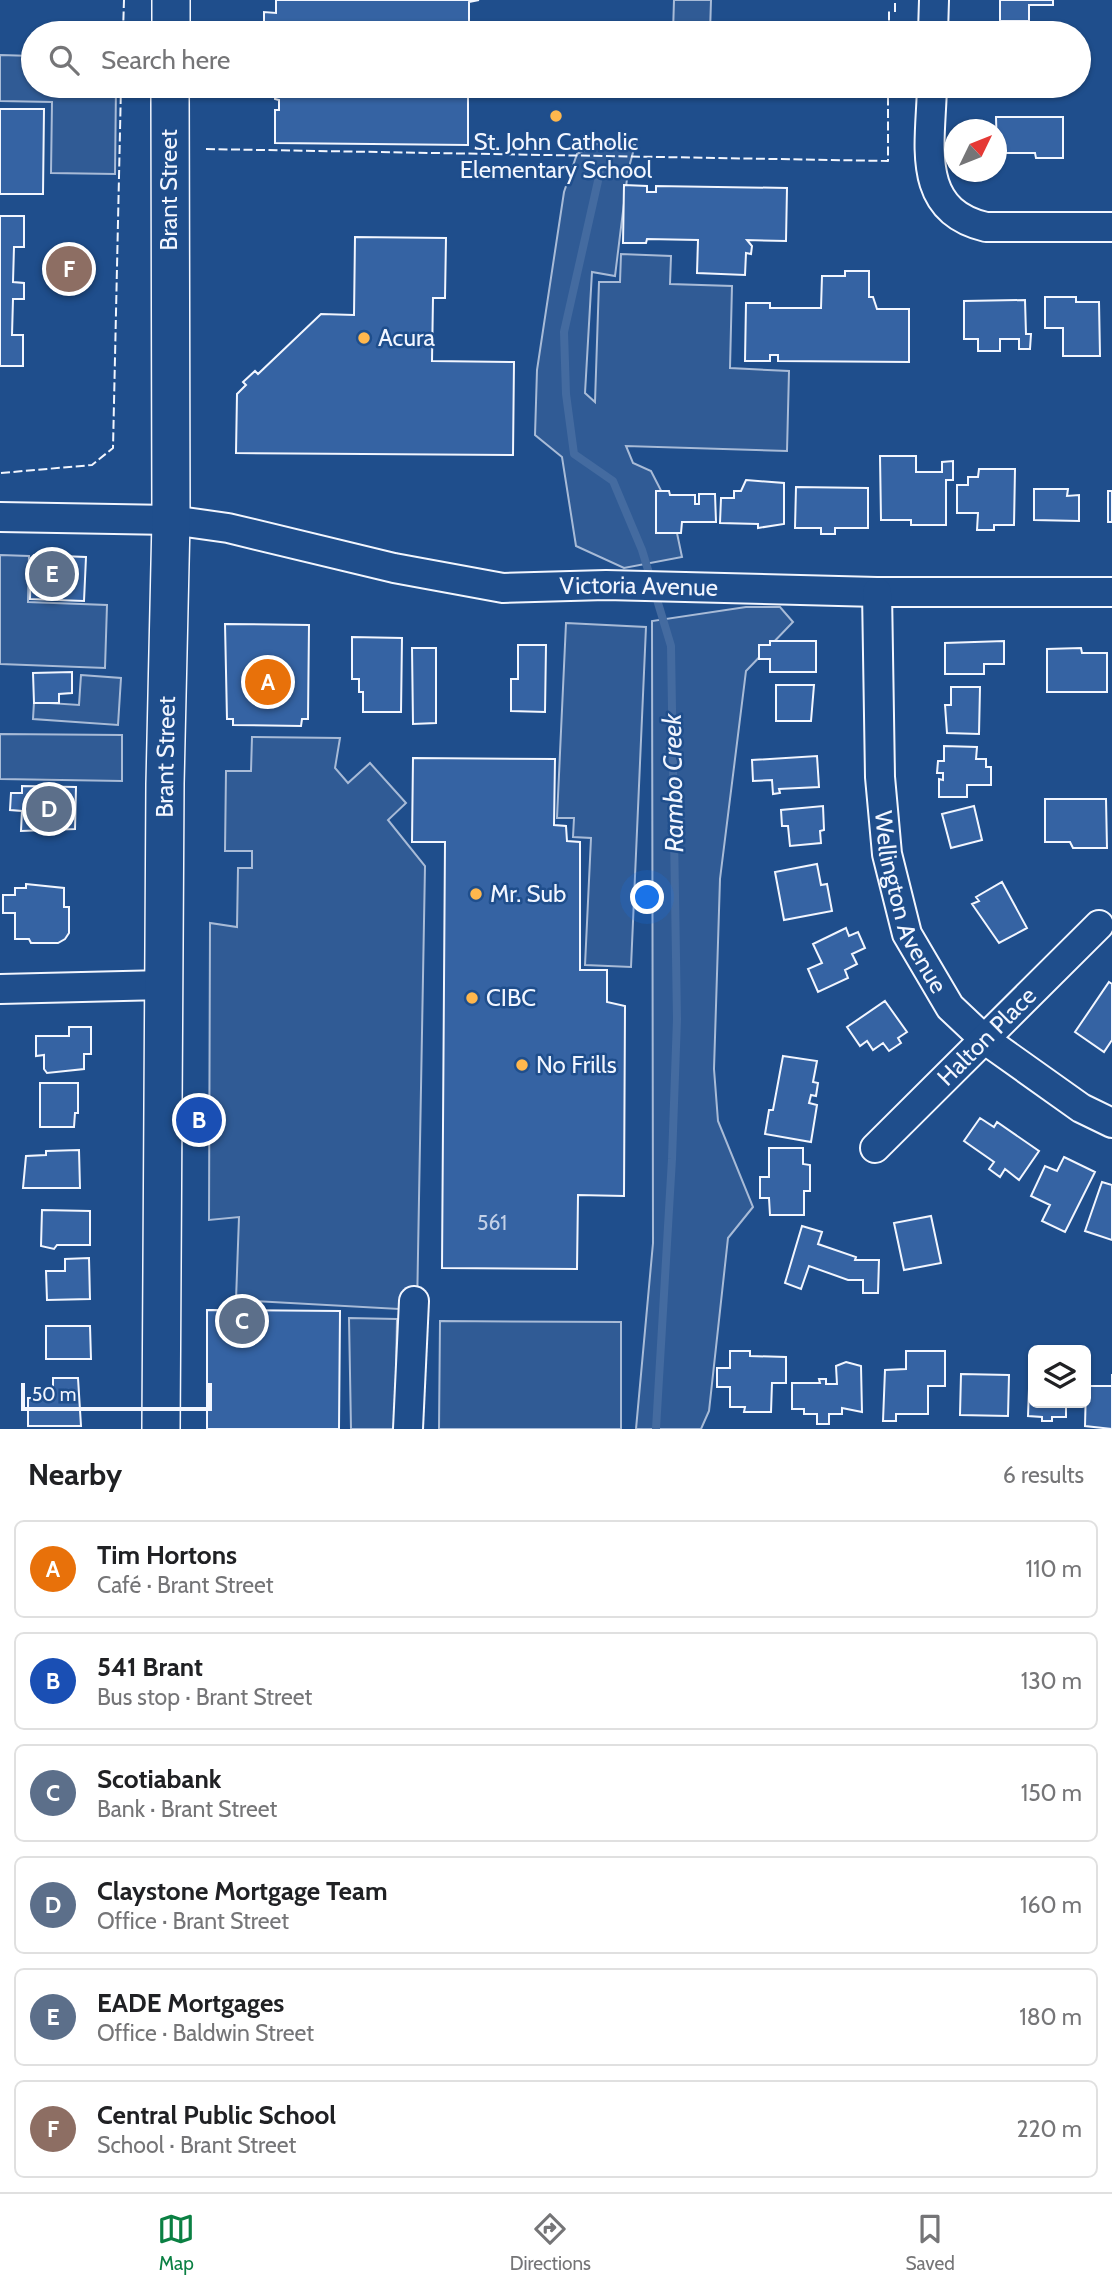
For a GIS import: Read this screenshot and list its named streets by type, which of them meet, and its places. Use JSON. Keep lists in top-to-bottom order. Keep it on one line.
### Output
{"streets":{"main road":["Brant Street"],"street":["Victoria Avenue","Wellington Avenue","Halton Place"]},"crossings":[["Brant Street","Victoria Avenue"],["Victoria Avenue","Wellington Avenue"],["Wellington Avenue","Halton Place"]],"water":["Rambo Creek"],"places":["St. John Catholic Elementary School","Acura","Mr. Sub","CIBC","No Frills"],"house_numbers":["561"],"scale_bar":"50 m","north":"top right","page":{"search":"Search here","pins":["F","E","A","D","B","C"],"scale":"50 m","heading":["Nearby","6 results"],"list":[{"mark":"A","name":"Tim Hortons","note":"Café · Brant Street","value":"110 m"},{"mark":"B","name":"541 Brant","note":"Bus stop · Brant Street","value":"130 m"},{"mark":"C","name":"Scotiabank","note":"Bank · Brant Street","value":"150 m"},{"mark":"D","name":"Claystone Mortgage Team","note":"Office · Brant Street","value":"160 m"},{"mark":"E","name":"EADE Mortgages","note":"Office · Baldwin Street","value":"180 m"},{"mark":"F","name":"Central Public School","note":"School · Brant Street","value":"220 m"}],"nav":["Map","Directions","Saved"]}}
